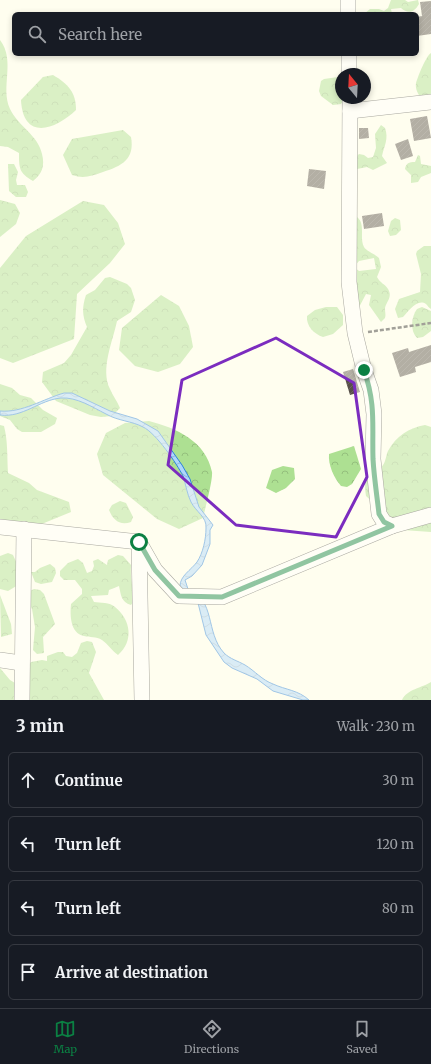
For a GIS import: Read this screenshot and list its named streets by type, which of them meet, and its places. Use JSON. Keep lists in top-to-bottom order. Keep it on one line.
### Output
{"north":"top","page":{"search":"Search here","heading":["3 min","Walk · 230 m"],"list":[["Continue","30 m"],["Turn left","120 m"],["Turn left","80 m"],"Arrive at destination"],"nav":["Map","Directions","Saved"]}}
